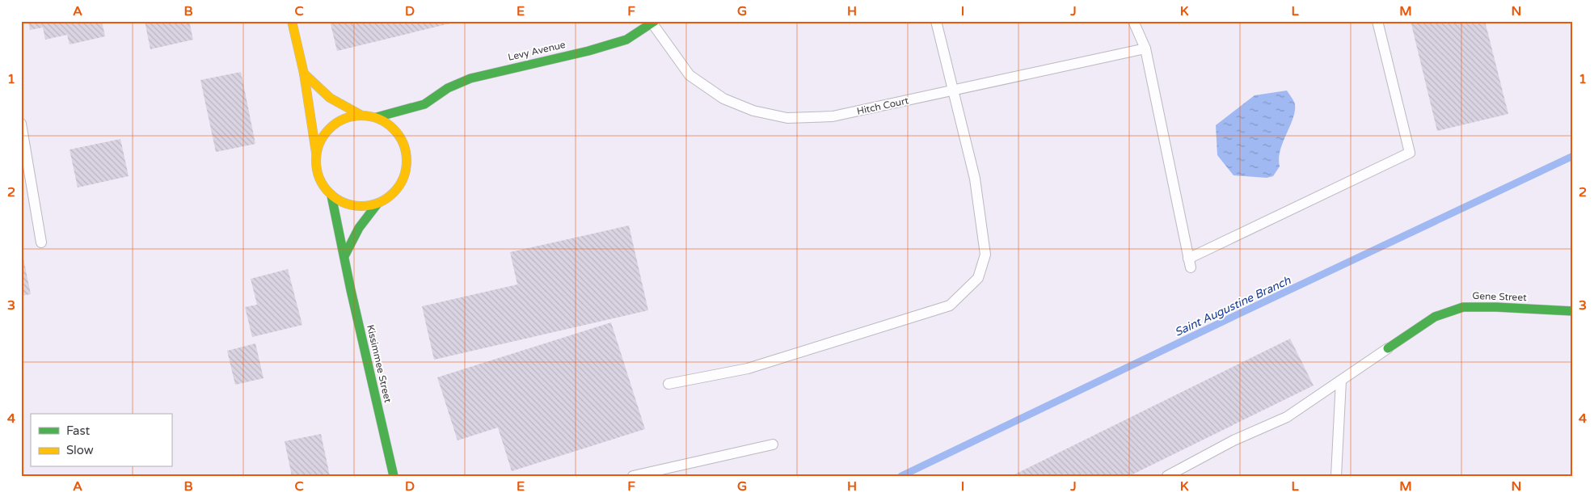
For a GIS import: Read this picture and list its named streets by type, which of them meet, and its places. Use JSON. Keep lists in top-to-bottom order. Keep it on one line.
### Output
{"streets":{"street":["Levy Avenue","Gene Street","Kissimmee Street"],"lane":["Hitch Court"]},"crossings":[["Levy Avenue","Hitch Court"],["Levy Avenue","Kissimmee Street"]],"water":["Saint Augustine Branch"],"legend":["Fast","Slow"],"grid":{"columns":["A","B","C","D","E","F","G","H","I","J","K","L","M","N"],"rows":["1","2","3","4"]}}
